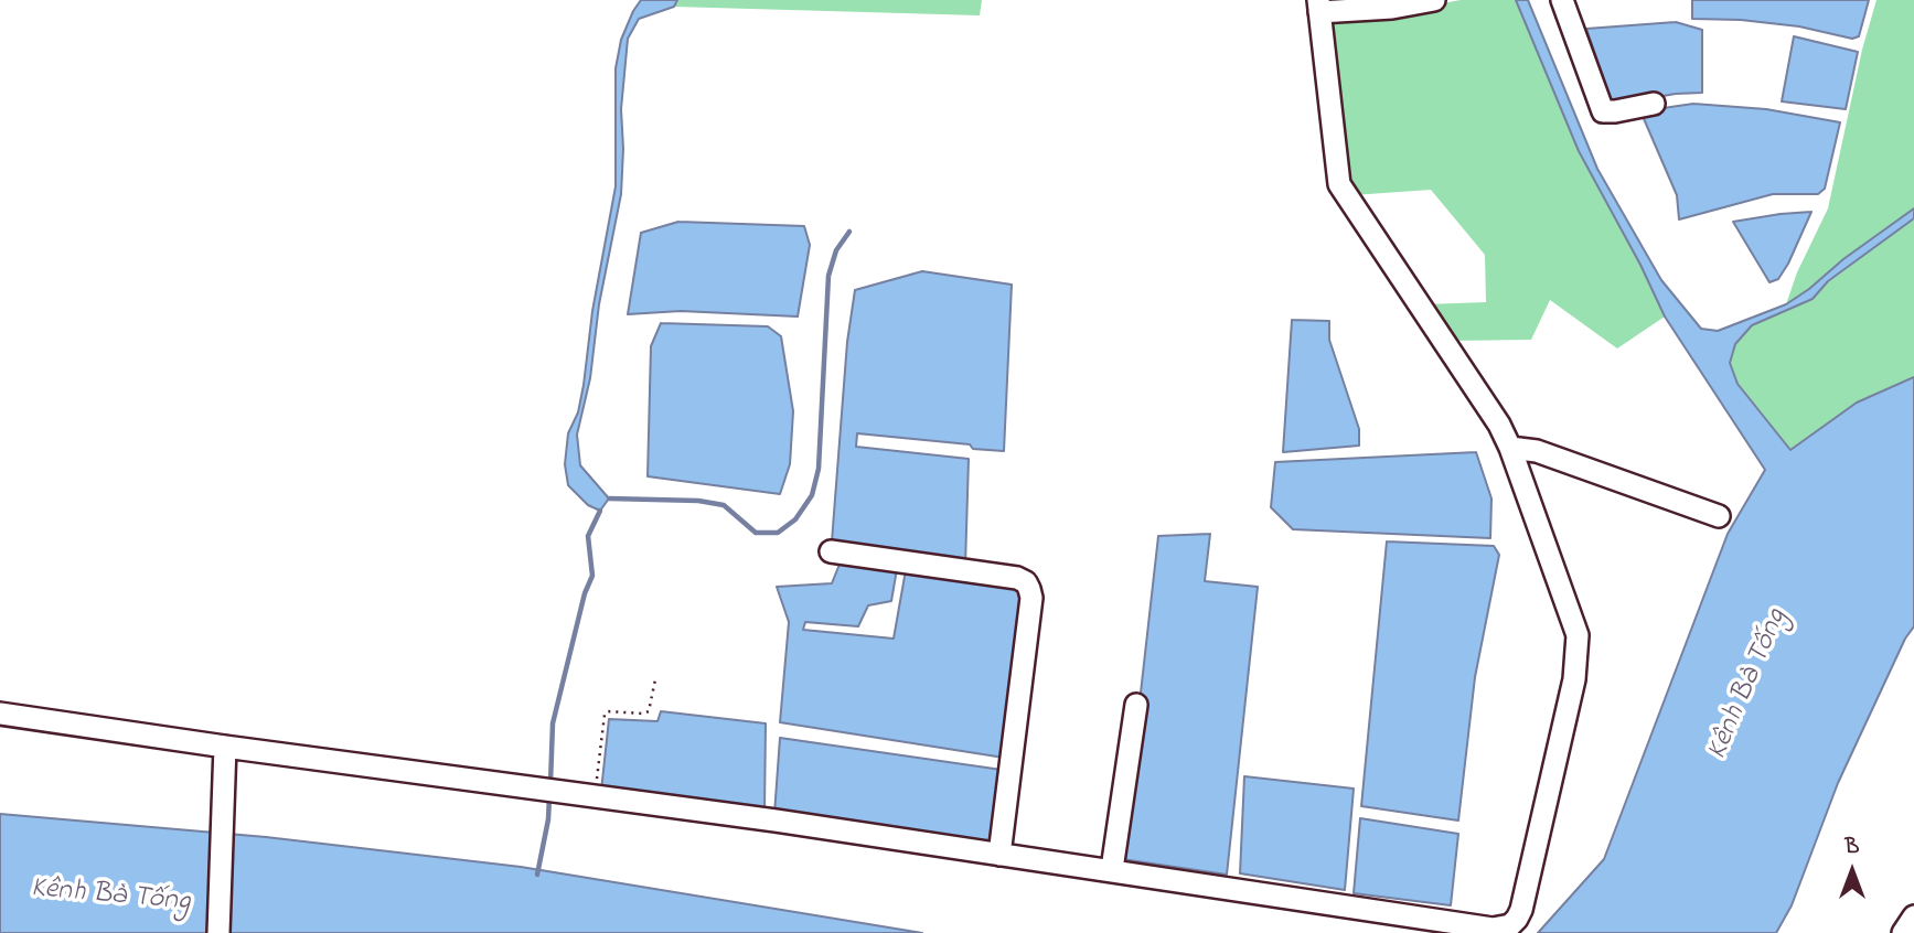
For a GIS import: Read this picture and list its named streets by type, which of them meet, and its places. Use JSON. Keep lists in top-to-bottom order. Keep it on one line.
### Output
{"water":["Kênh Bà Tống"],"north":"top"}
